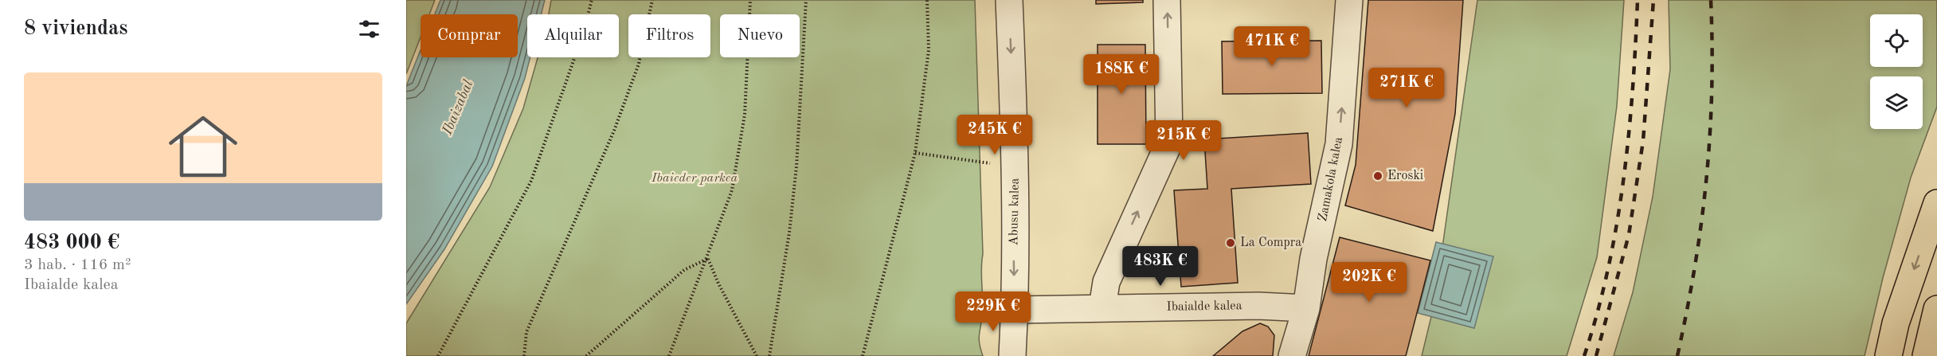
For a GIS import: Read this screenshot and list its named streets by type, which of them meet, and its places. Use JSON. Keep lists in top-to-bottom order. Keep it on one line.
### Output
{"streets":{"street":["Zamakola kalea","Abusu kalea","Ibaialde kalea"]},"crossings":[["Zamakola kalea","Ibaialde kalea"],["Abusu kalea","Ibaialde kalea"]],"water":["Ibaizabal"],"parks":["Ibaieder parkea"],"places":["Eroski","La Compra"],"page":{"heading":"8 viviendas","chip":["Comprar","Alquilar","Filtros","Nuevo"],"price":["471K €","188K €","271K €","245K €","215K €","483K €","202K €","229K €"],"list":[{"name":"483 000 €","note":"3 hab. · 116 m² · Ibaialde kalea"}]}}
